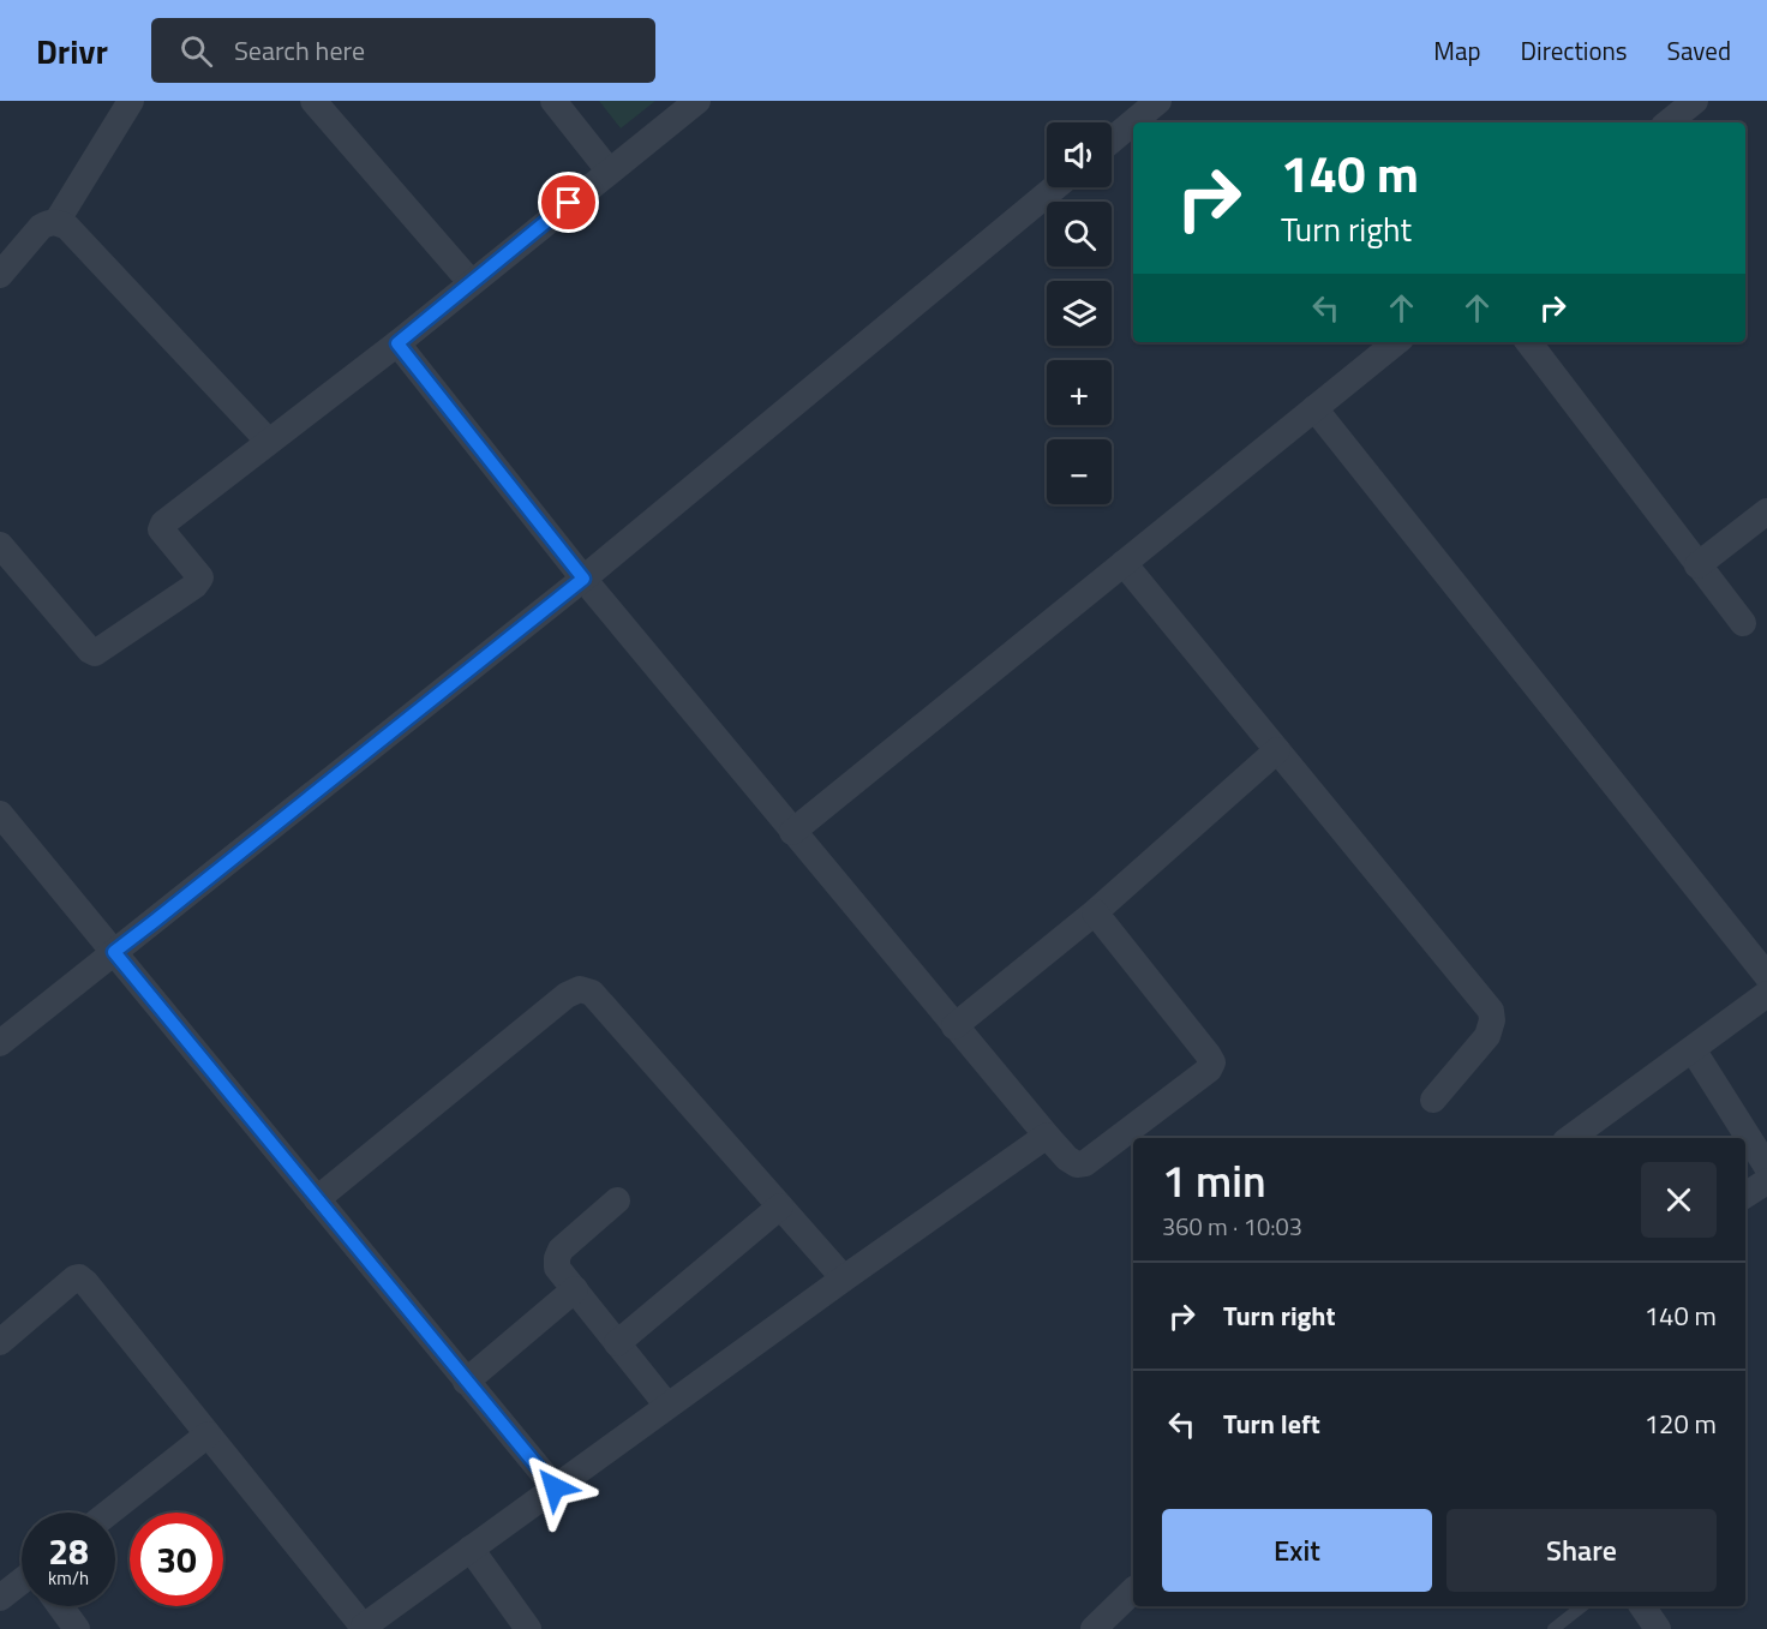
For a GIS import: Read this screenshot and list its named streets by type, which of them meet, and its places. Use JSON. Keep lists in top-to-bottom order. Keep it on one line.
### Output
{"page":{"header":"Drivr","search":"Search here","nav":["Map","Directions","Saved"],"map_buttons":["+","−"],"turn":["140 m","Turn right"],"heading":["1 min","360 m · 10:03"],"list":[{"name":"Turn right","value":"140 m"},{"name":"Turn left","value":"120 m"}],"buttons":["Exit","Share"],"speed":"28 km/h","limit":"30"}}
